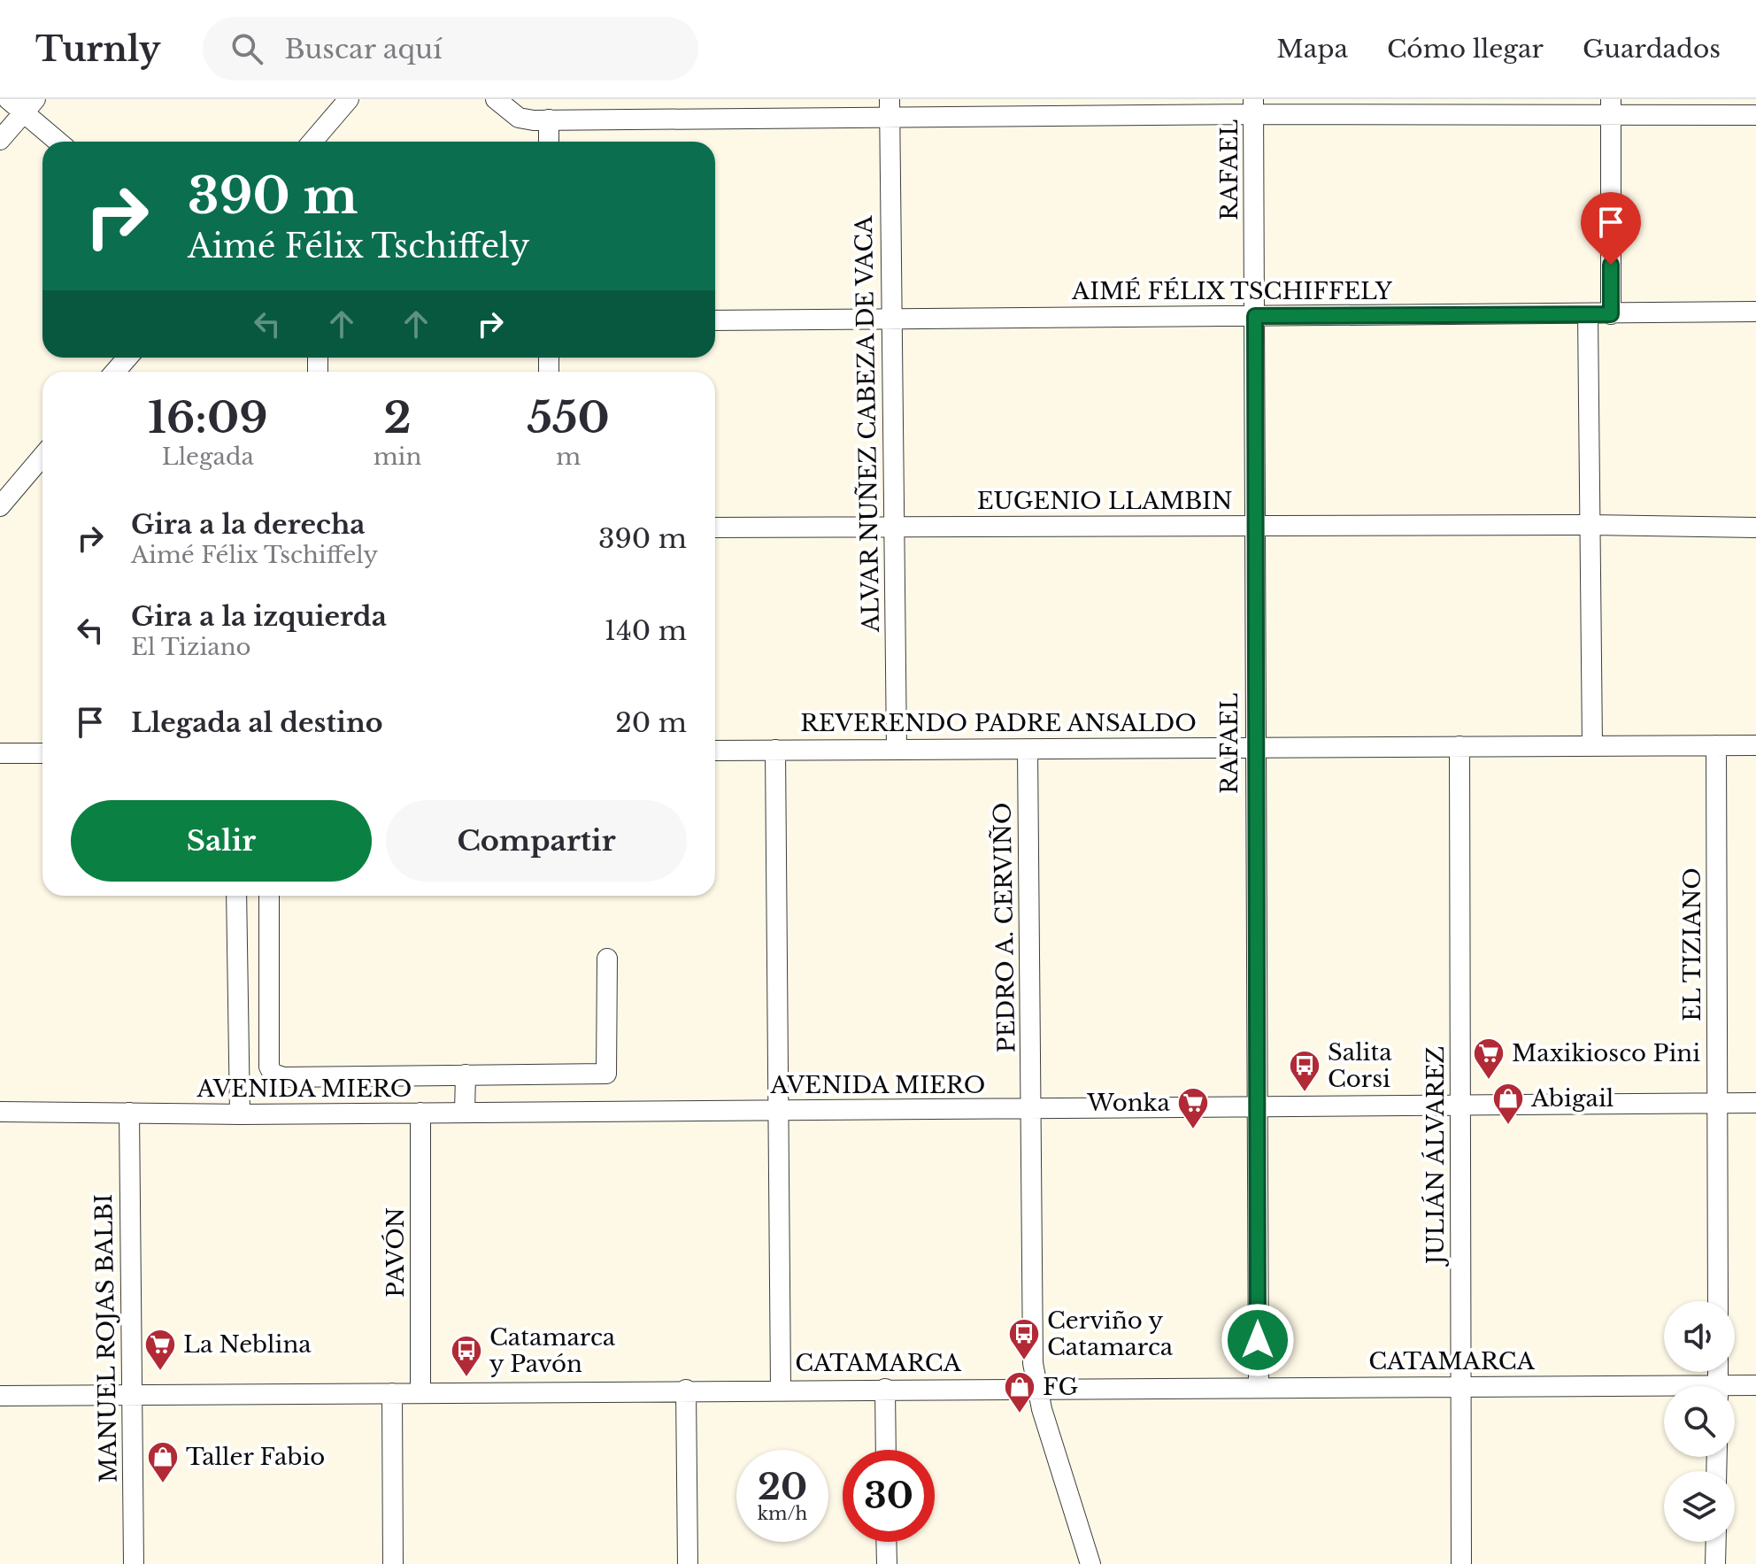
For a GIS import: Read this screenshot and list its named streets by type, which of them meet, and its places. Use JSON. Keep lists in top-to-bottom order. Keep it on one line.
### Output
{"streets":{"street":["RAFAEL","AIMÉ FÉLIX TSCHIFFELY","ALVAR NUÑEZ CABEZA DE VACA","EUGENIO LLAMBIN","REVERENDO PADRE ANSALDO","PEDRO A. CERVIÑO","EL TIZIANO","AVENIDA MIERO","JULIÁN ÁLVAREZ","PAVÓN","MANUEL ROJAS BALBI","CATAMARCA"]},"crossings":[["RAFAEL","AIMÉ FÉLIX TSCHIFFELY"],["RAFAEL","EUGENIO LLAMBIN"],["RAFAEL","REVERENDO PADRE ANSALDO"],["RAFAEL","AVENIDA MIERO"],["RAFAEL","CATAMARCA"],["AIMÉ FÉLIX TSCHIFFELY","ALVAR NUÑEZ CABEZA DE VACA"],["ALVAR NUÑEZ CABEZA DE VACA","EUGENIO LLAMBIN"],["ALVAR NUÑEZ CABEZA DE VACA","REVERENDO PADRE ANSALDO"],["REVERENDO PADRE ANSALDO","PEDRO A. CERVIÑO"],["REVERENDO PADRE ANSALDO","EL TIZIANO"],["REVERENDO PADRE ANSALDO","JULIÁN ÁLVAREZ"],["PEDRO A. CERVIÑO","AVENIDA MIERO"],["PEDRO A. CERVIÑO","CATAMARCA"],["EL TIZIANO","AVENIDA MIERO"],["AVENIDA MIERO","JULIÁN ÁLVAREZ"],["AVENIDA MIERO","PAVÓN"],["AVENIDA MIERO","MANUEL ROJAS BALBI"],["JULIÁN ÁLVAREZ","CATAMARCA"],["PAVÓN","CATAMARCA"],["MANUEL ROJAS BALBI","CATAMARCA"]],"places":{"supermarket":["Maxikiosco Pini","Wonka","La Neblina"],"bus stop":["Salita Corsi","Cerviño y Catamarca","Catamarca y Pavón"],"shop":["Abigail","FG","Taller Fabio"]},"page":{"header":"Turnly","search":"Buscar aquí","nav":["Mapa","Cómo llegar","Guardados"],"turn":["390 m","Aimé Félix Tschiffely"],"eta":["16:09","Llegada","2","min","550","m"],"list":[{"name":"Gira a la derecha","note":"Aimé Félix Tschiffely","value":"390 m"},{"name":"Gira a la izquierda","note":"El Tiziano","value":"140 m"},{"name":"Llegada al destino","value":"20 m"}],"buttons":["Salir","Compartir"],"speed":"20 km/h","limit":"30"}}
